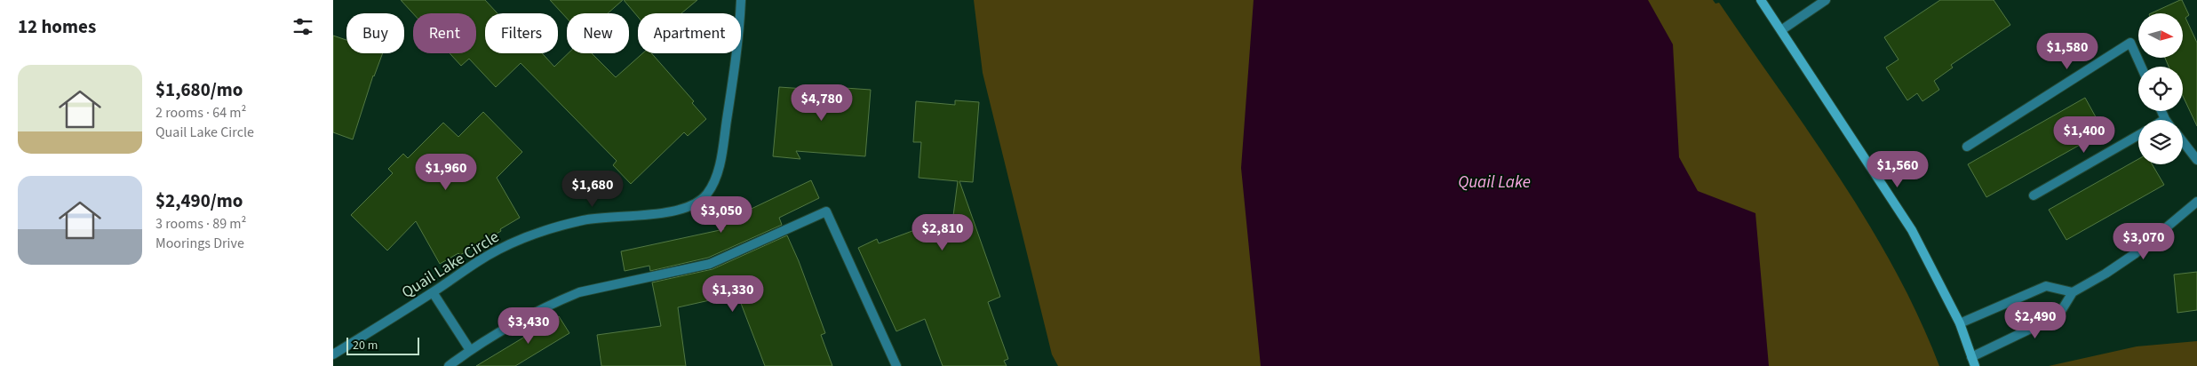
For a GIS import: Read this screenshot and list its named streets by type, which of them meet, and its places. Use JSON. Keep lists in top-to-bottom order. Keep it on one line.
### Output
{"streets":{"street":["Quail Lake Circle"]},"water":["Quail Lake"],"scale_bar":"20 m","north":"right","page":{"heading":"12 homes","chip":["Buy","Rent","Filters","New","Apartment"],"price":["$1,580","$4,780","$1,400","$1,560","$1,960","$1,680","$3,050","$2,810","$3,070","$1,330","$2,490","$3,430"],"list":[{"name":"$1,680/mo","note":"2 rooms · 64 m² · Quail Lake Circle"},{"name":"$2,490/mo","note":"3 rooms · 89 m² · Moorings Drive"}],"scale":"20 m"}}
